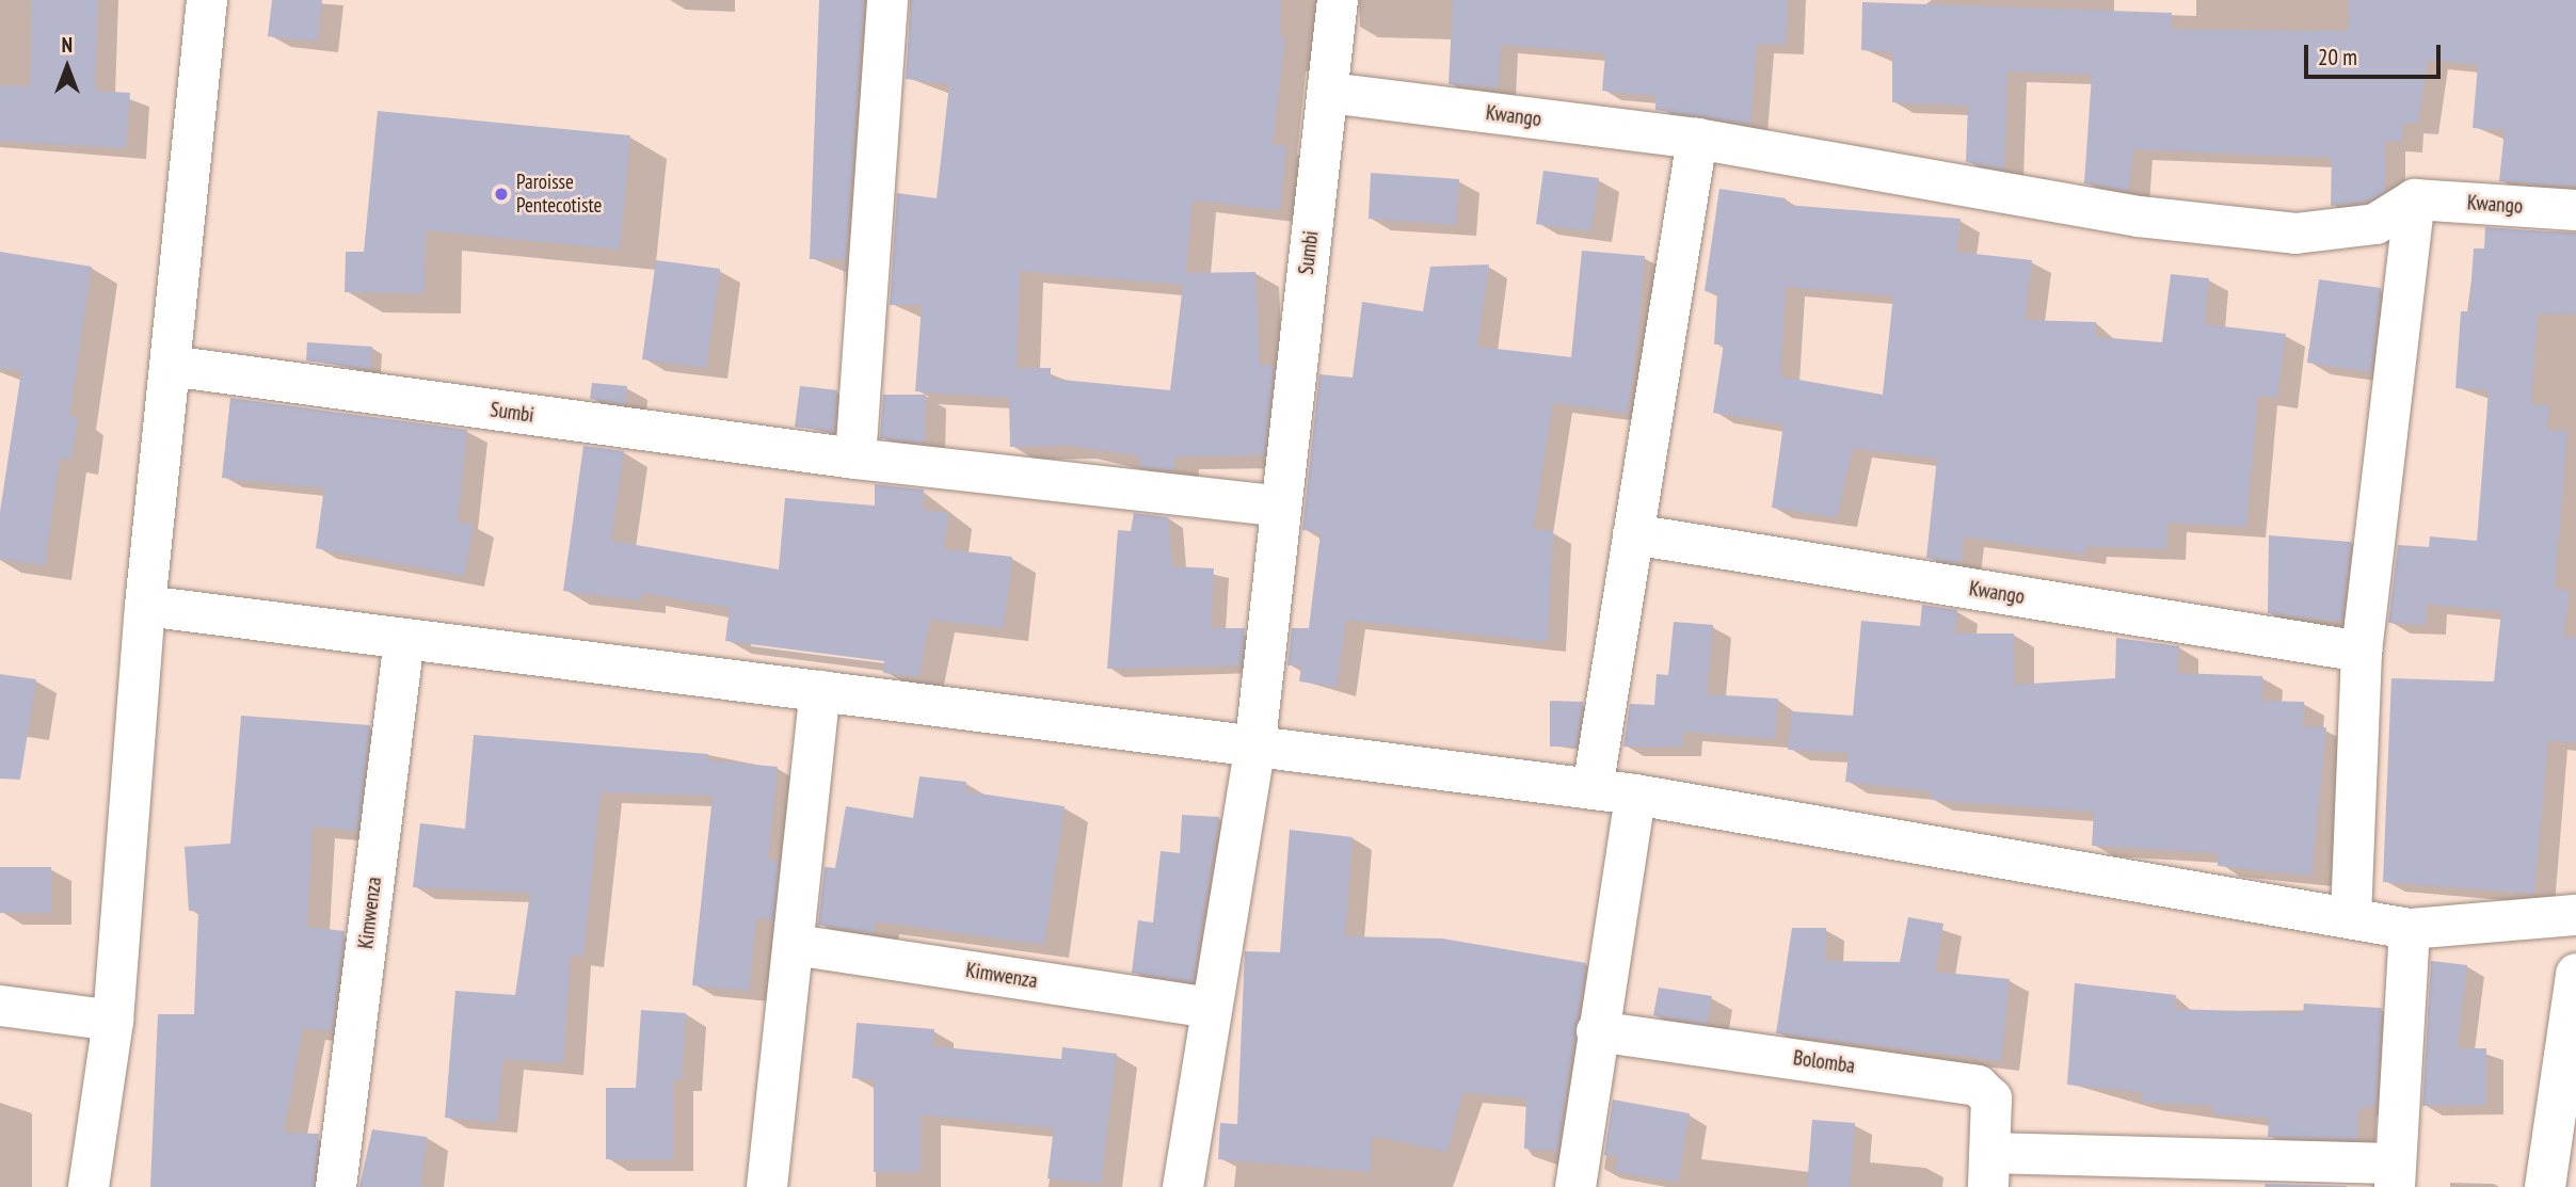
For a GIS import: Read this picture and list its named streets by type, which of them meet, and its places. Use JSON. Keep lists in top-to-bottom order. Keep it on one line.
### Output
{"streets":{"street":["Kwango","Sumbi","Kimwenza","Bolomba"]},"crossings":[["Kwango","Sumbi"]],"places":["Paroisse Pentecotiste"],"scale_bar":"20 m","north":"top"}
